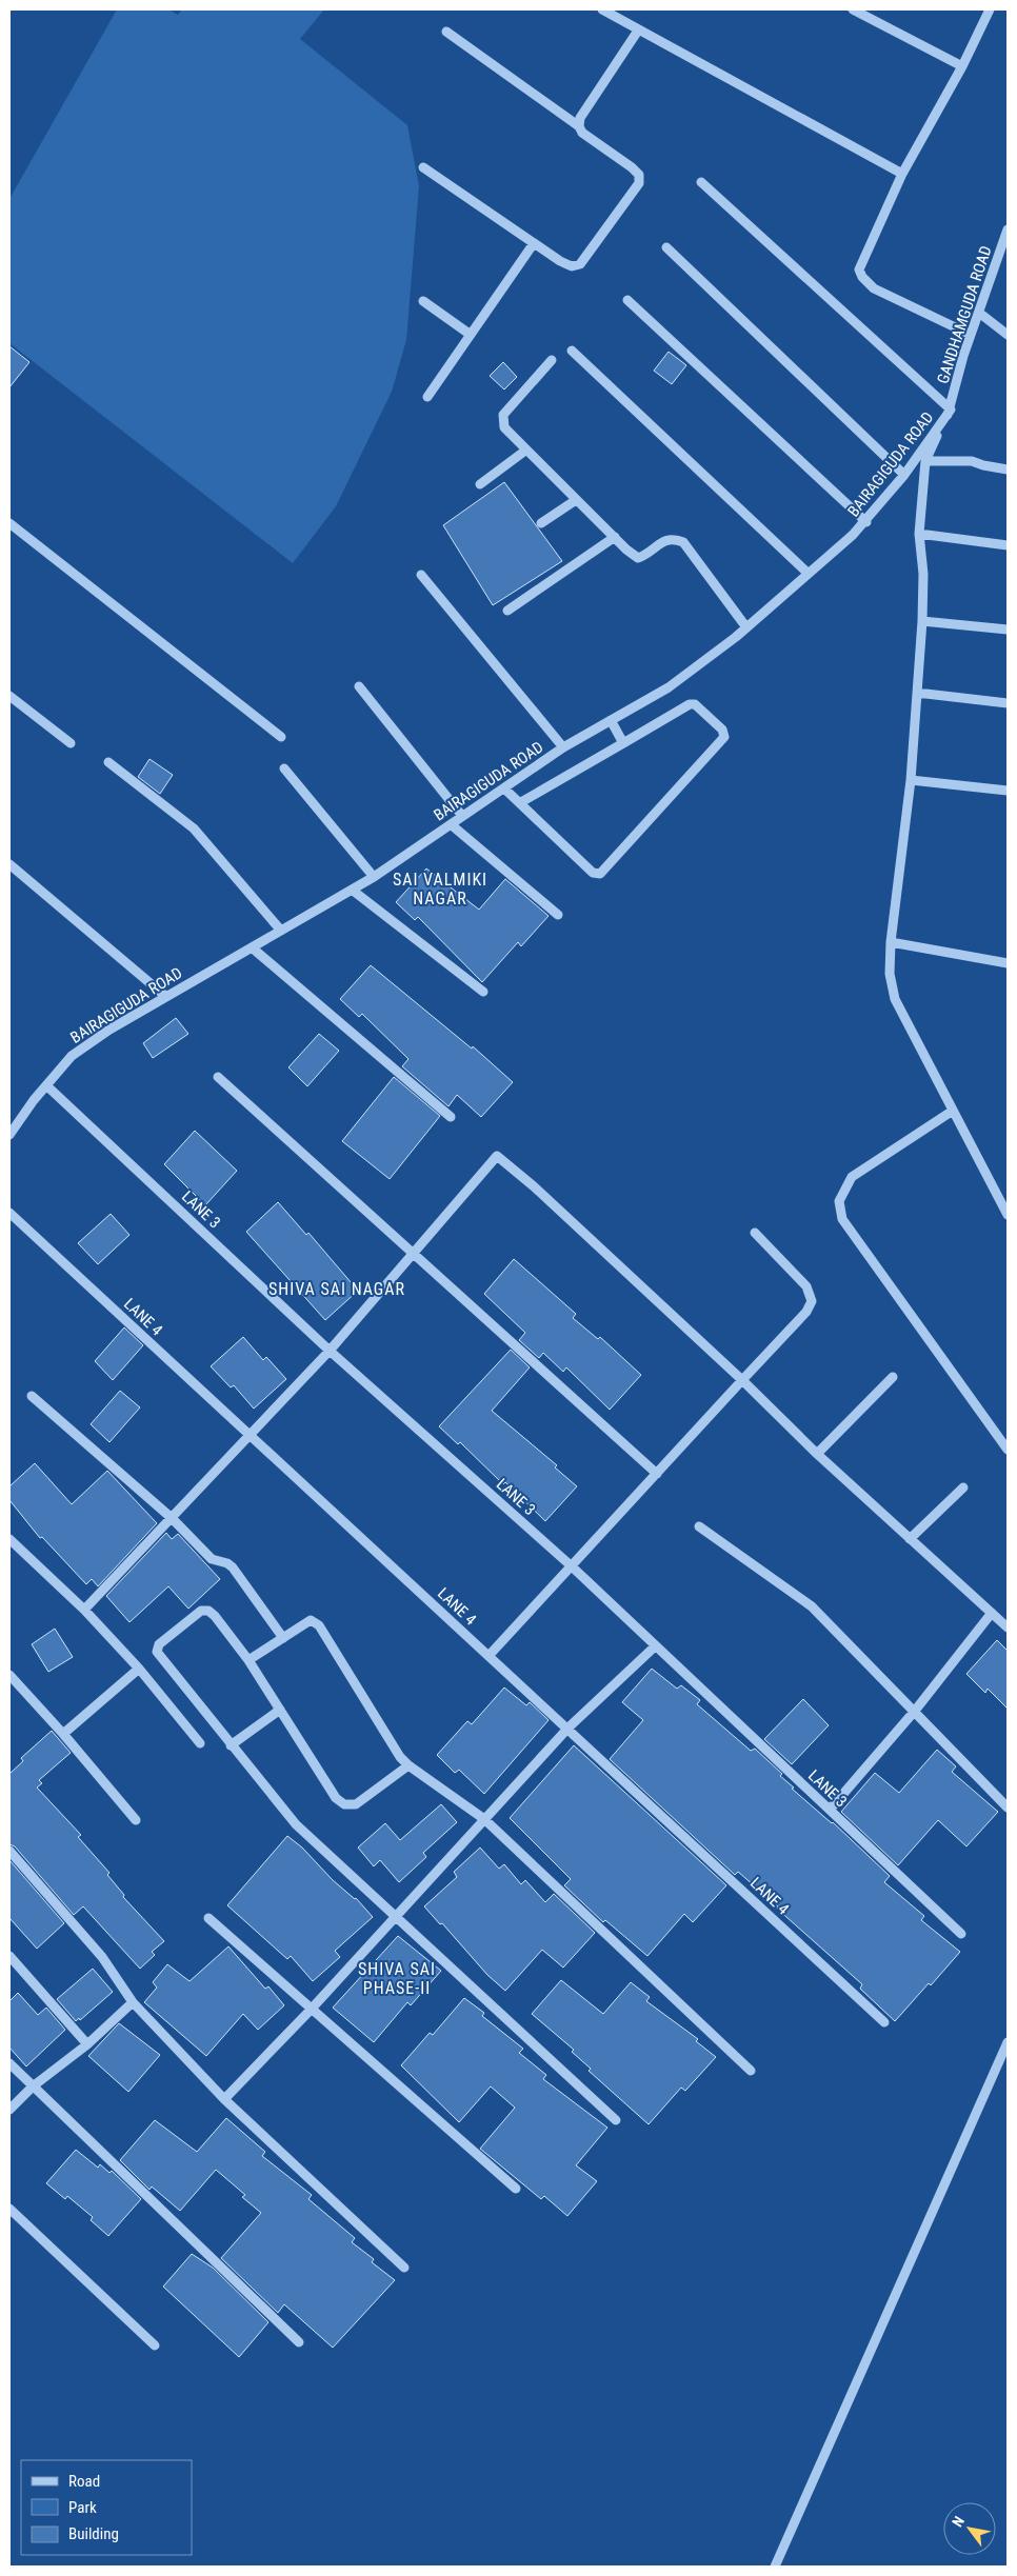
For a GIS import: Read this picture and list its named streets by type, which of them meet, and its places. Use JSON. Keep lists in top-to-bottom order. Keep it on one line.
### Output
{"streets":{"street":["GANDHAMGUDA ROAD","BAIRAGIGUDA ROAD","LANE 3","LANE 4"]},"crossings":[["GANDHAMGUDA ROAD","BAIRAGIGUDA ROAD"],["BAIRAGIGUDA ROAD","LANE 3"]],"districts":["SAI VALMIKI NAGAR","SHIVA SAI NAGAR","SHIVA SAI PHASE-II"],"legend":["Road","Park","Building"],"north":"top left"}
